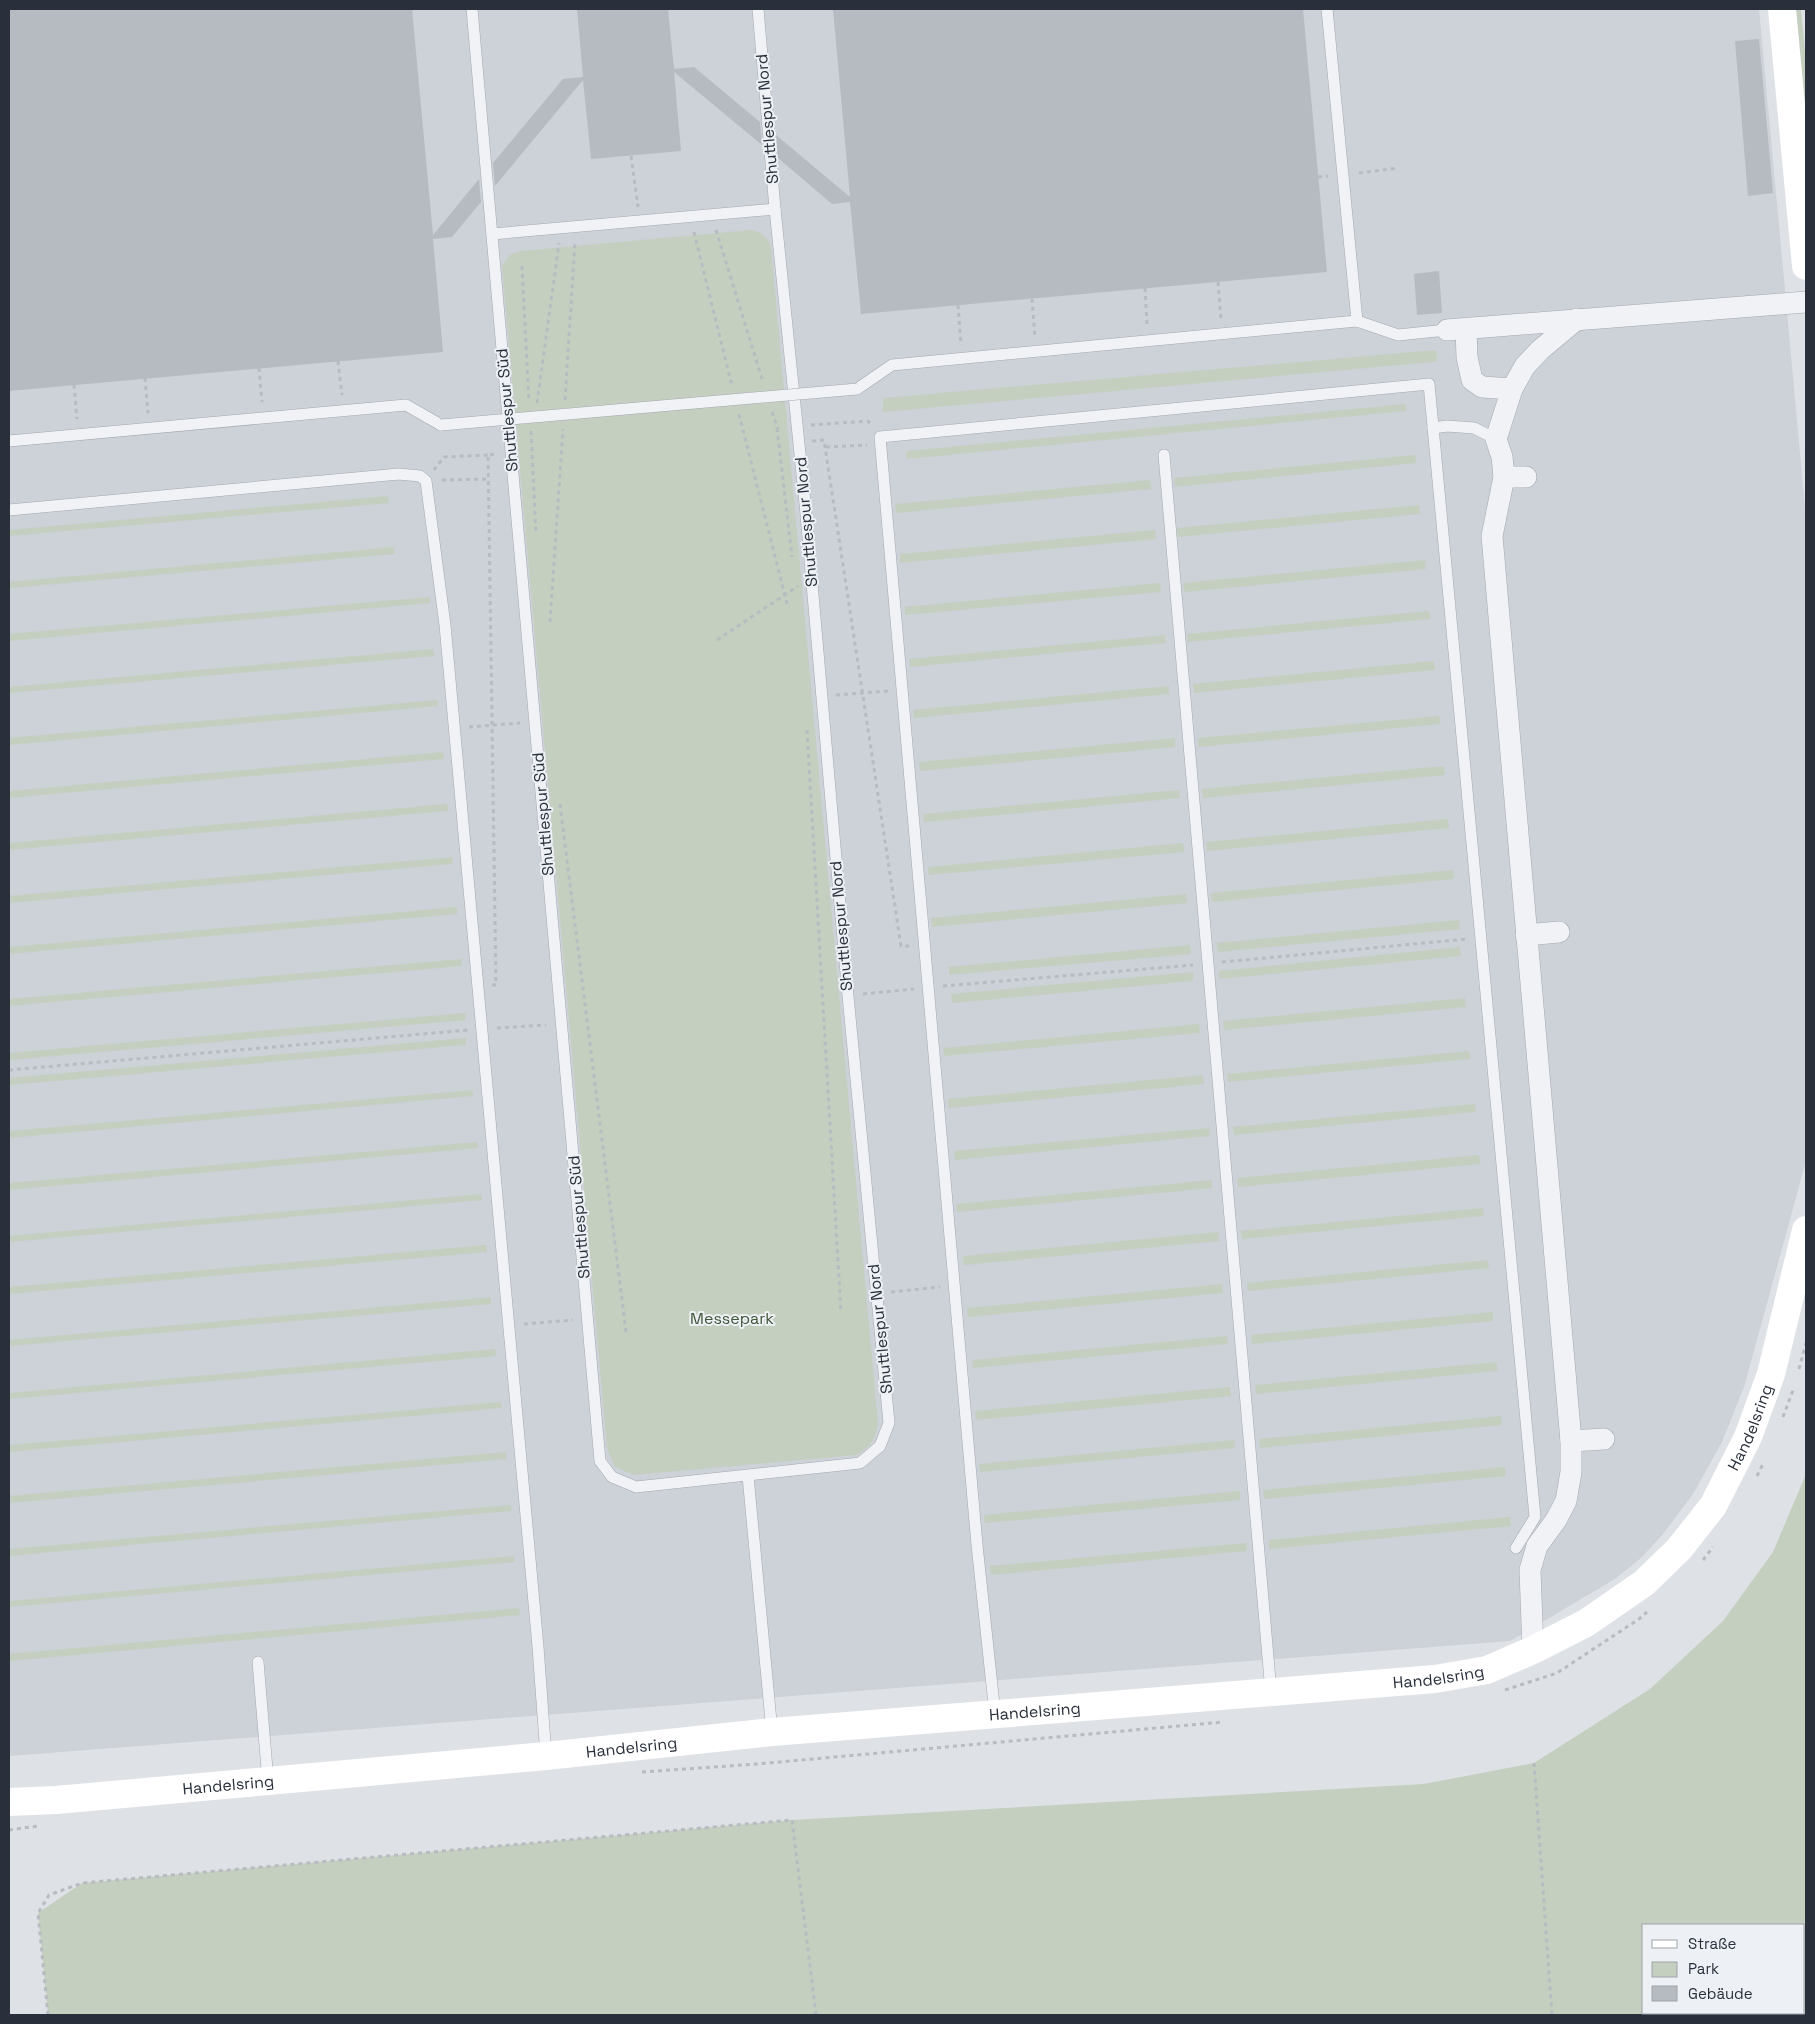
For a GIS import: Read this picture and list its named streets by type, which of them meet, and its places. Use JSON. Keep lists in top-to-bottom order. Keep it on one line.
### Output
{"streets":{"main road":["Handelsring"],"lane":["Shuttlespur Nord","Shuttlespur Süd"]},"crossings":[["Shuttlespur Nord","Shuttlespur Süd"]],"parks":["Messepark"],"legend":["Straße","Park","Gebäude"]}
